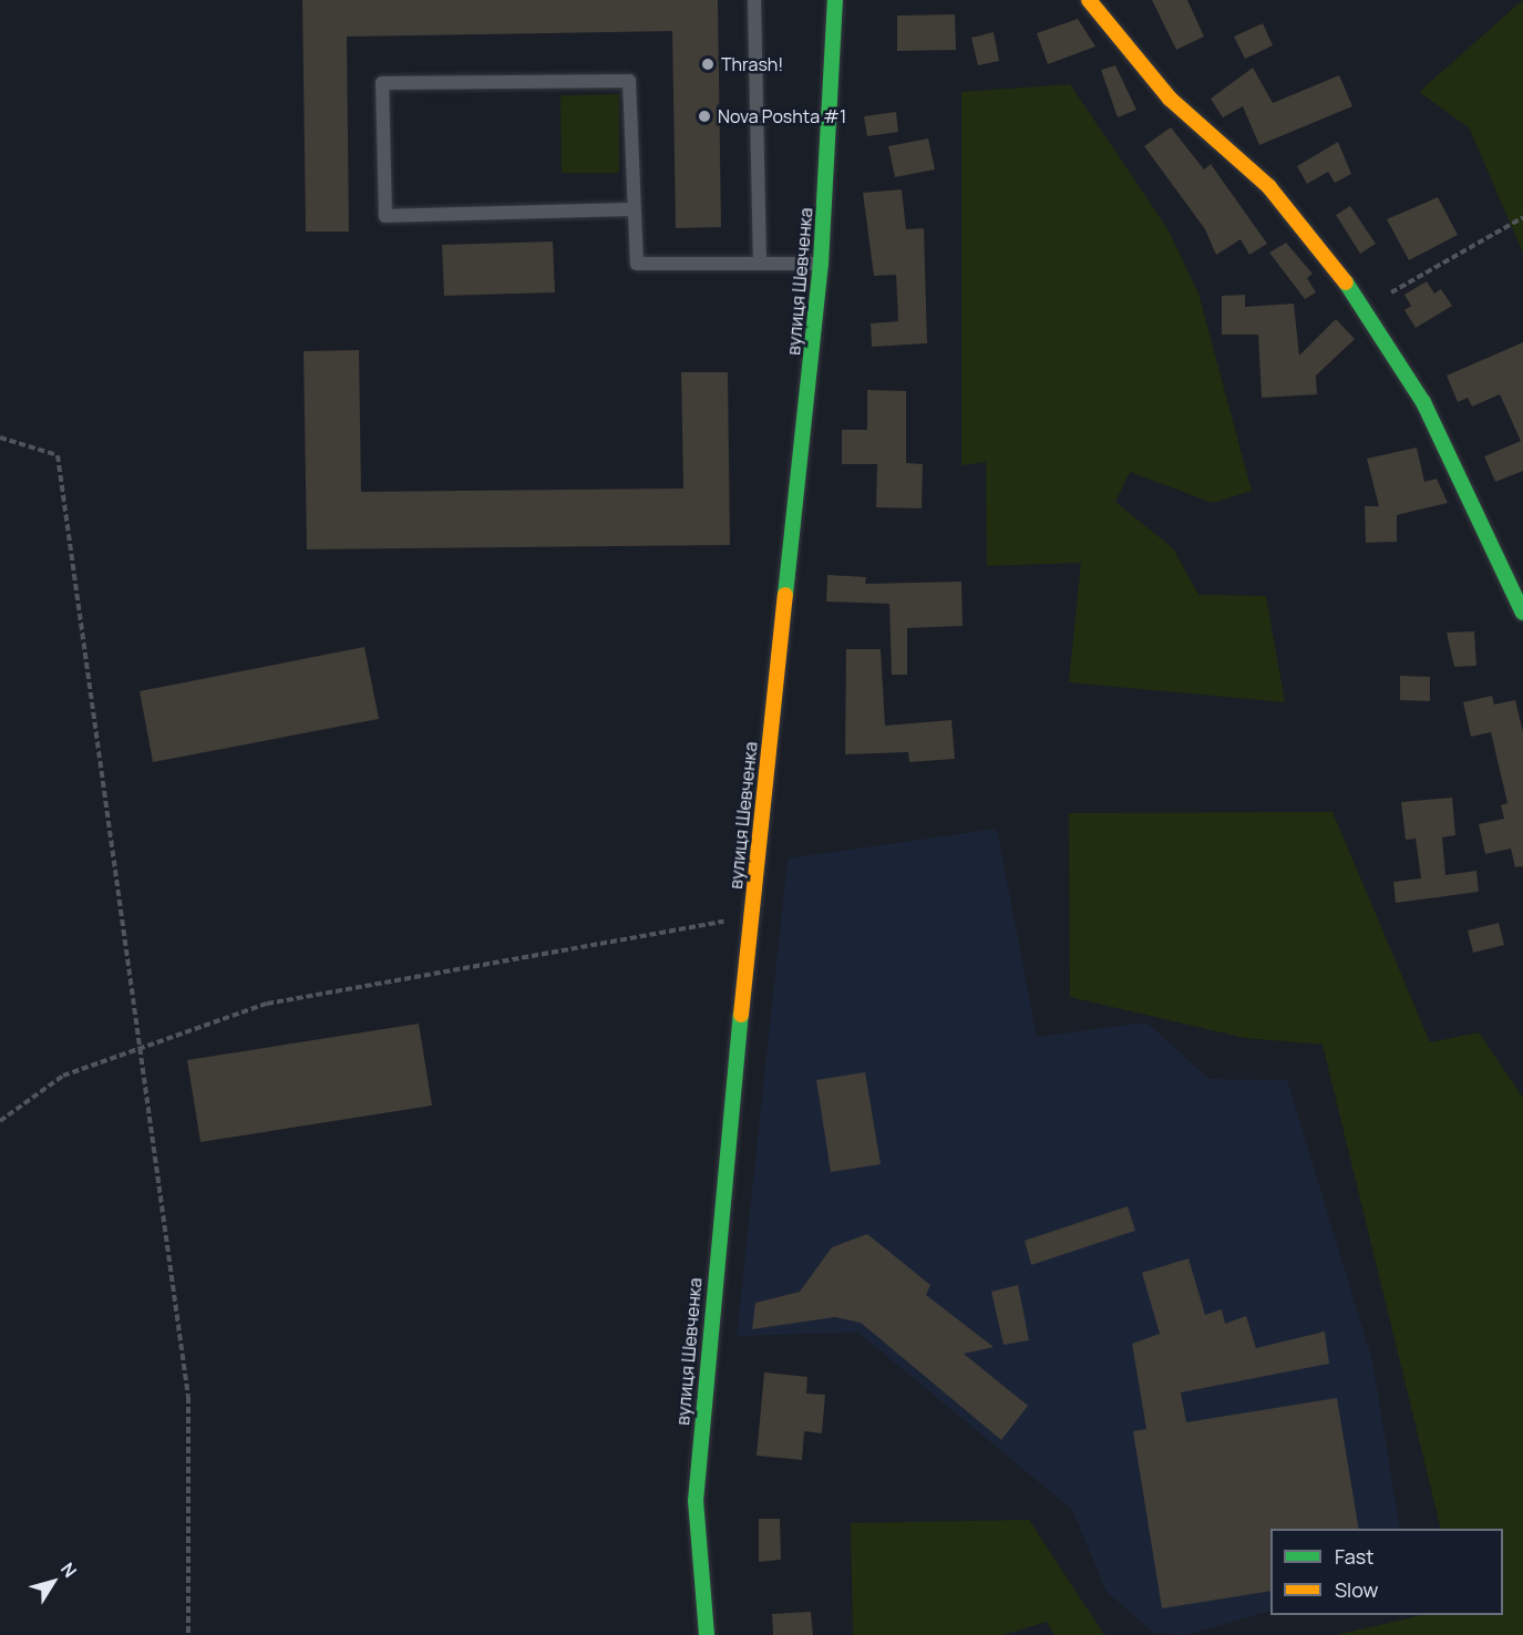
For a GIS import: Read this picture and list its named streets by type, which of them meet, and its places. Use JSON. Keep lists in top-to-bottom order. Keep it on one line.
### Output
{"streets":{"street":["вулиця Шевченка"]},"places":["Thrash!","Nova Poshta #1"],"legend":["Fast","Slow"],"north":"top right"}
